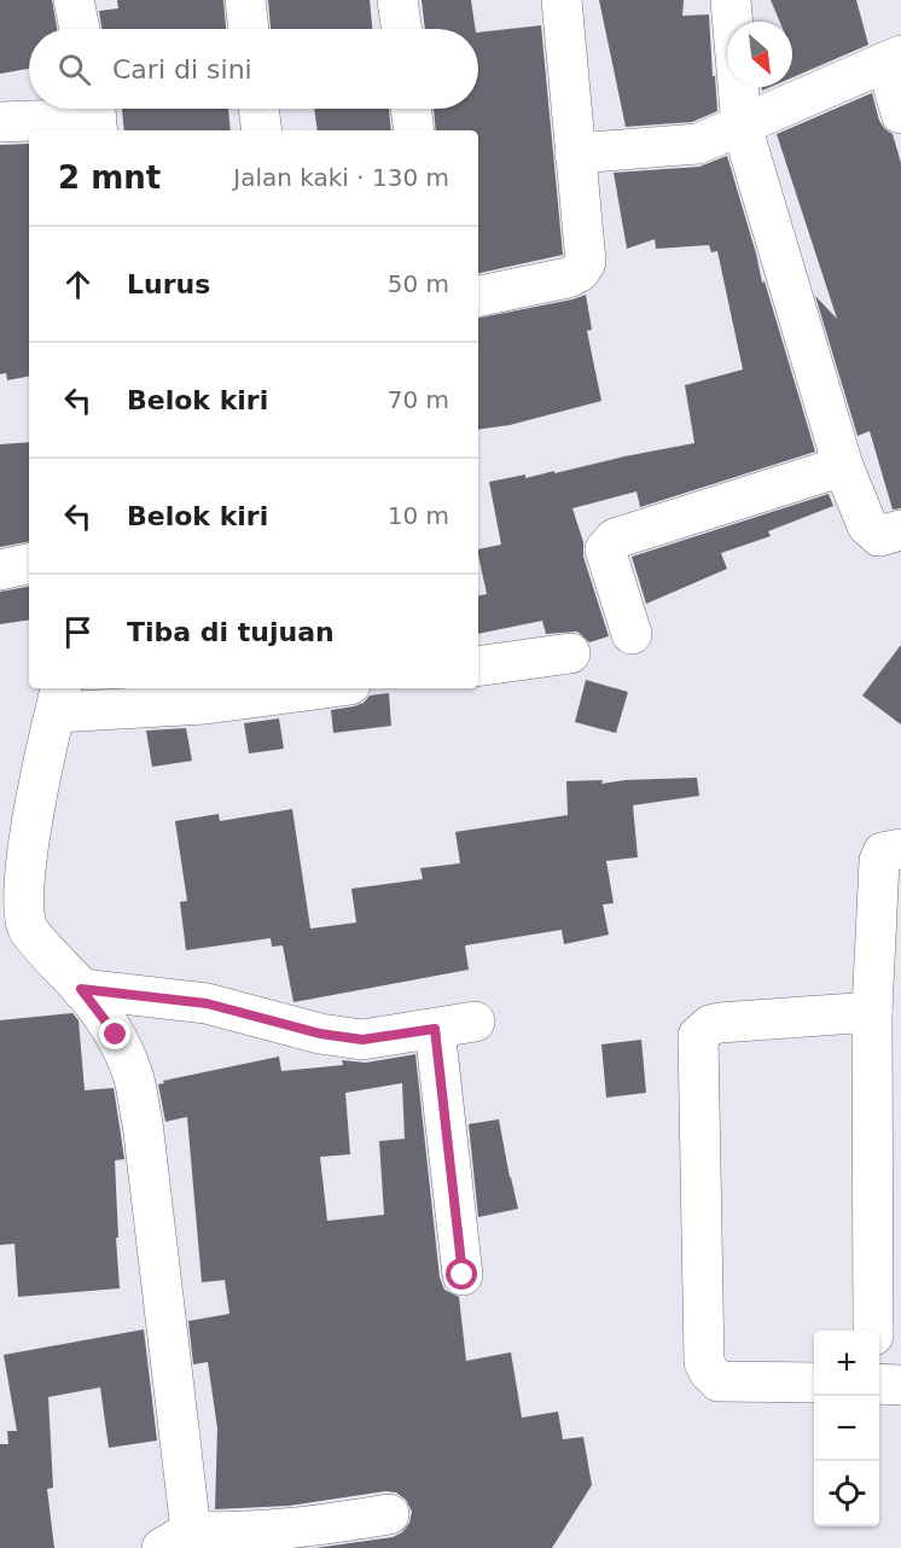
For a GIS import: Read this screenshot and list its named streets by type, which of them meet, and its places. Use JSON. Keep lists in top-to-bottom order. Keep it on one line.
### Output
{"north":"bottom right","page":{"search":"Cari di sini","heading":["2 mnt","Jalan kaki · 130 m"],"list":[["Lurus","50 m"],["Belok kiri","70 m"],["Belok kiri","10 m"],"Tiba di tujuan"],"map_buttons":["+","−"]}}
